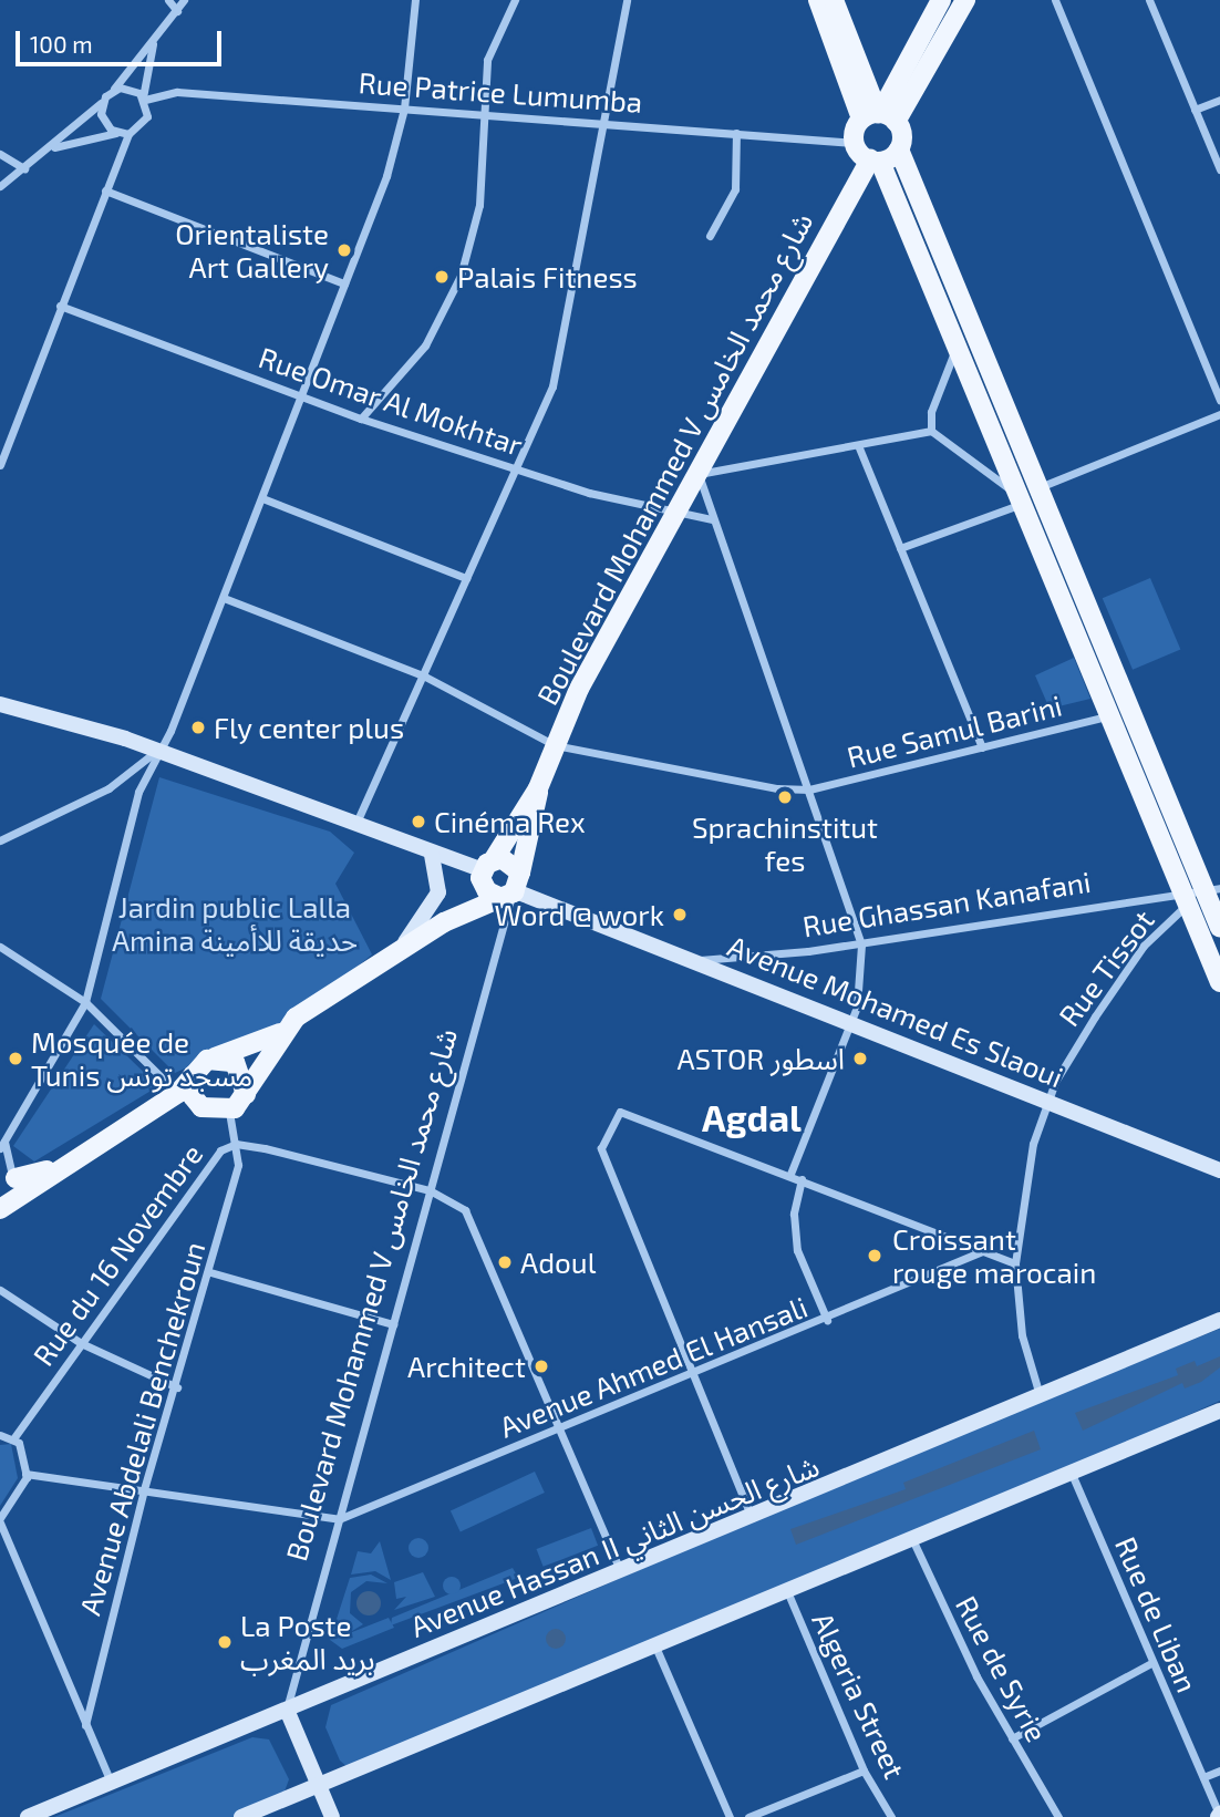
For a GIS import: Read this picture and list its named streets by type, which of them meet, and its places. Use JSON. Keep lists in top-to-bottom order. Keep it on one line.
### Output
{"streets":{"main road":["Boulevard Mohammed V شارع محمد الخامس","Avenue Mohamed Es Slaoui","Avenue Hassan II شارع الحسن الثاني"],"street":["Rue Patrice Lumumba","Rue Omar Al Mokhtar","Rue Samul Barini","Rue Ghassan Kanafani","Rue Tissot","Rue du 16 Novembre","Avenue Ahmed El Hansali","Avenue Abdelali Benchekroun","Rue de Liban","Rue de Syrie","Algeria Street"]},"crossings":[["Rue Omar Al Mokhtar","Boulevard Mohammed V شارع محمد الخامس"],["Boulevard Mohammed V شارع محمد الخامس","Avenue Mohamed Es Slaoui"],["Boulevard Mohammed V شارع محمد الخامس","Avenue Ahmed El Hansali"],["Boulevard Mohammed V شارع محمد الخامس","Avenue Hassan II شارع الحسن الثاني"],["Rue Ghassan Kanafani","Rue Tissot"],["Rue Ghassan Kanafani","Avenue Mohamed Es Slaoui"],["Rue Tissot","Avenue Mohamed Es Slaoui"],["Rue Tissot","Avenue Hassan II شارع الحسن الثاني"],["Rue du 16 Novembre","Avenue Abdelali Benchekroun"]],"districts":["Agdal"],"parks":["Jardin public Lalla Amina حديقة للاأمينة"],"places":["Orientaliste Art Gallery","Palais Fitness","Fly center plus","Sprachinstitut fes","Cinéma Rex","Word @ work","Mosquée de Tunis مسجد تونس","ASTOR اسطور","Croissant rouge marocain","Adoul","Architect","La Poste بريد المغرب"],"scale_bar":"100 m"}
